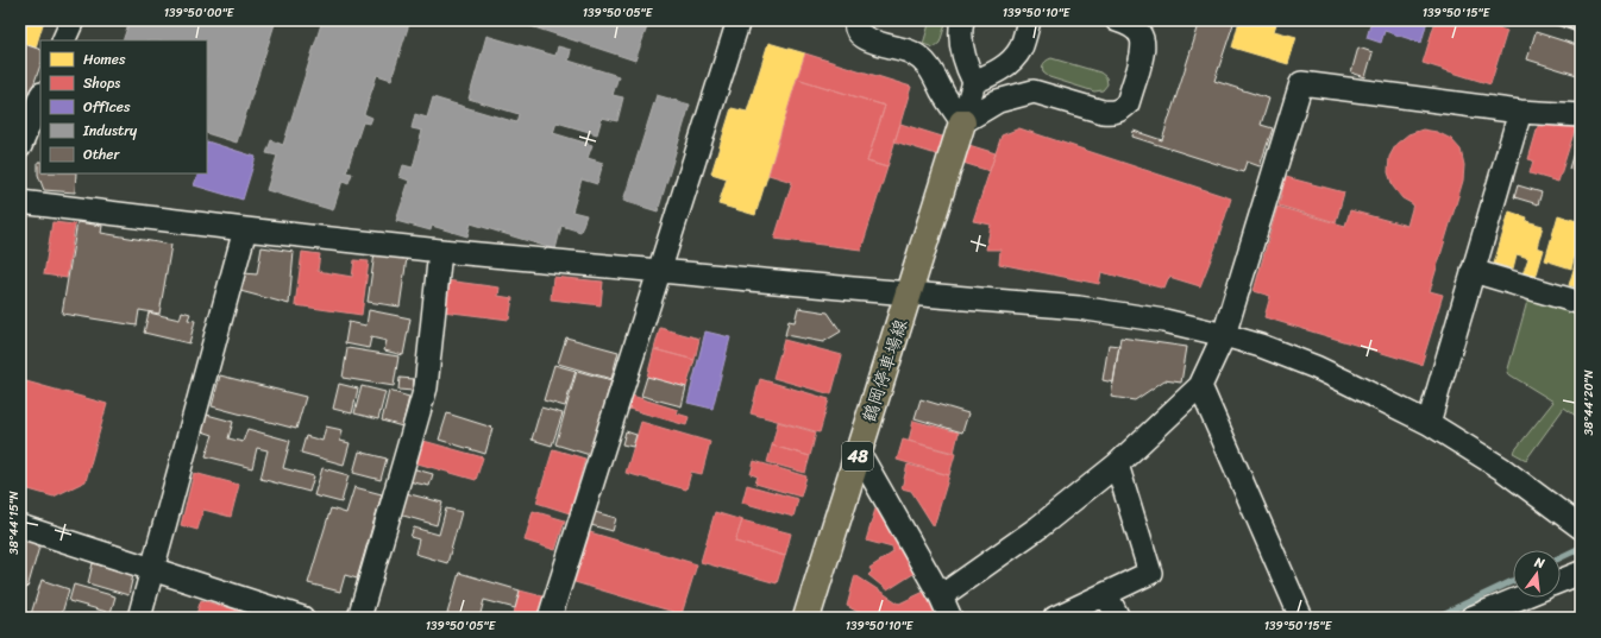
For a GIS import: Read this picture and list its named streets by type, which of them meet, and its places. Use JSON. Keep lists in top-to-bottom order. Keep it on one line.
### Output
{"streets":{"main road":["鶴岡停車場線","48"]},"legend":["Homes","Shops","Offices","Industry","Other"],"north":"top","coordinates":["139°50'00\"E","139°50'05\"E","139°50'10\"E","139°50'15\"E","38°44'20\"N","38°44'15\"N"]}
